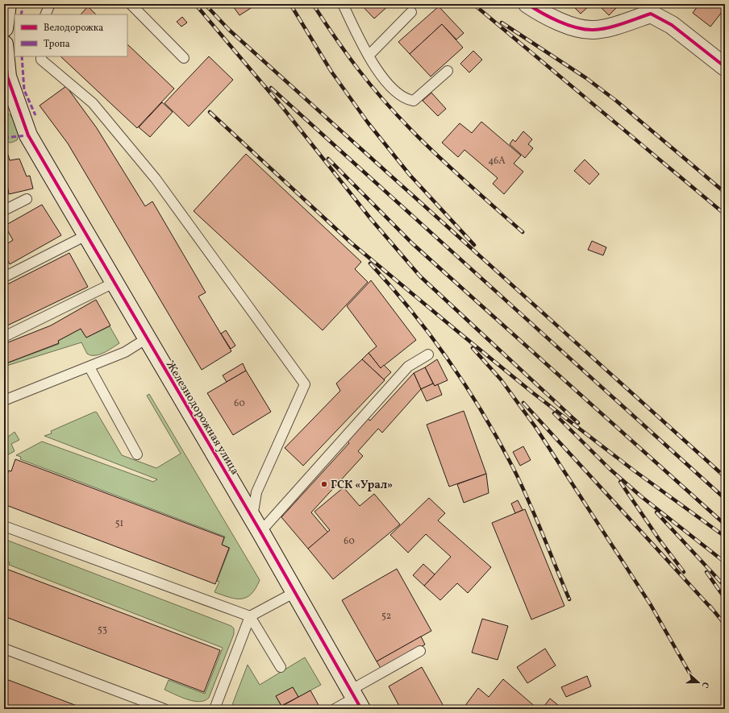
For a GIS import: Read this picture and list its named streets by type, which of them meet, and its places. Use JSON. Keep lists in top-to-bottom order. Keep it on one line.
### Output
{"streets":{"street":["Железнодорожная улица"]},"places":["ГСК «Урал»"],"house_numbers":["46А","60","51","60","52","53"],"legend":["Велодорожка","Тропа"],"north":"right"}
